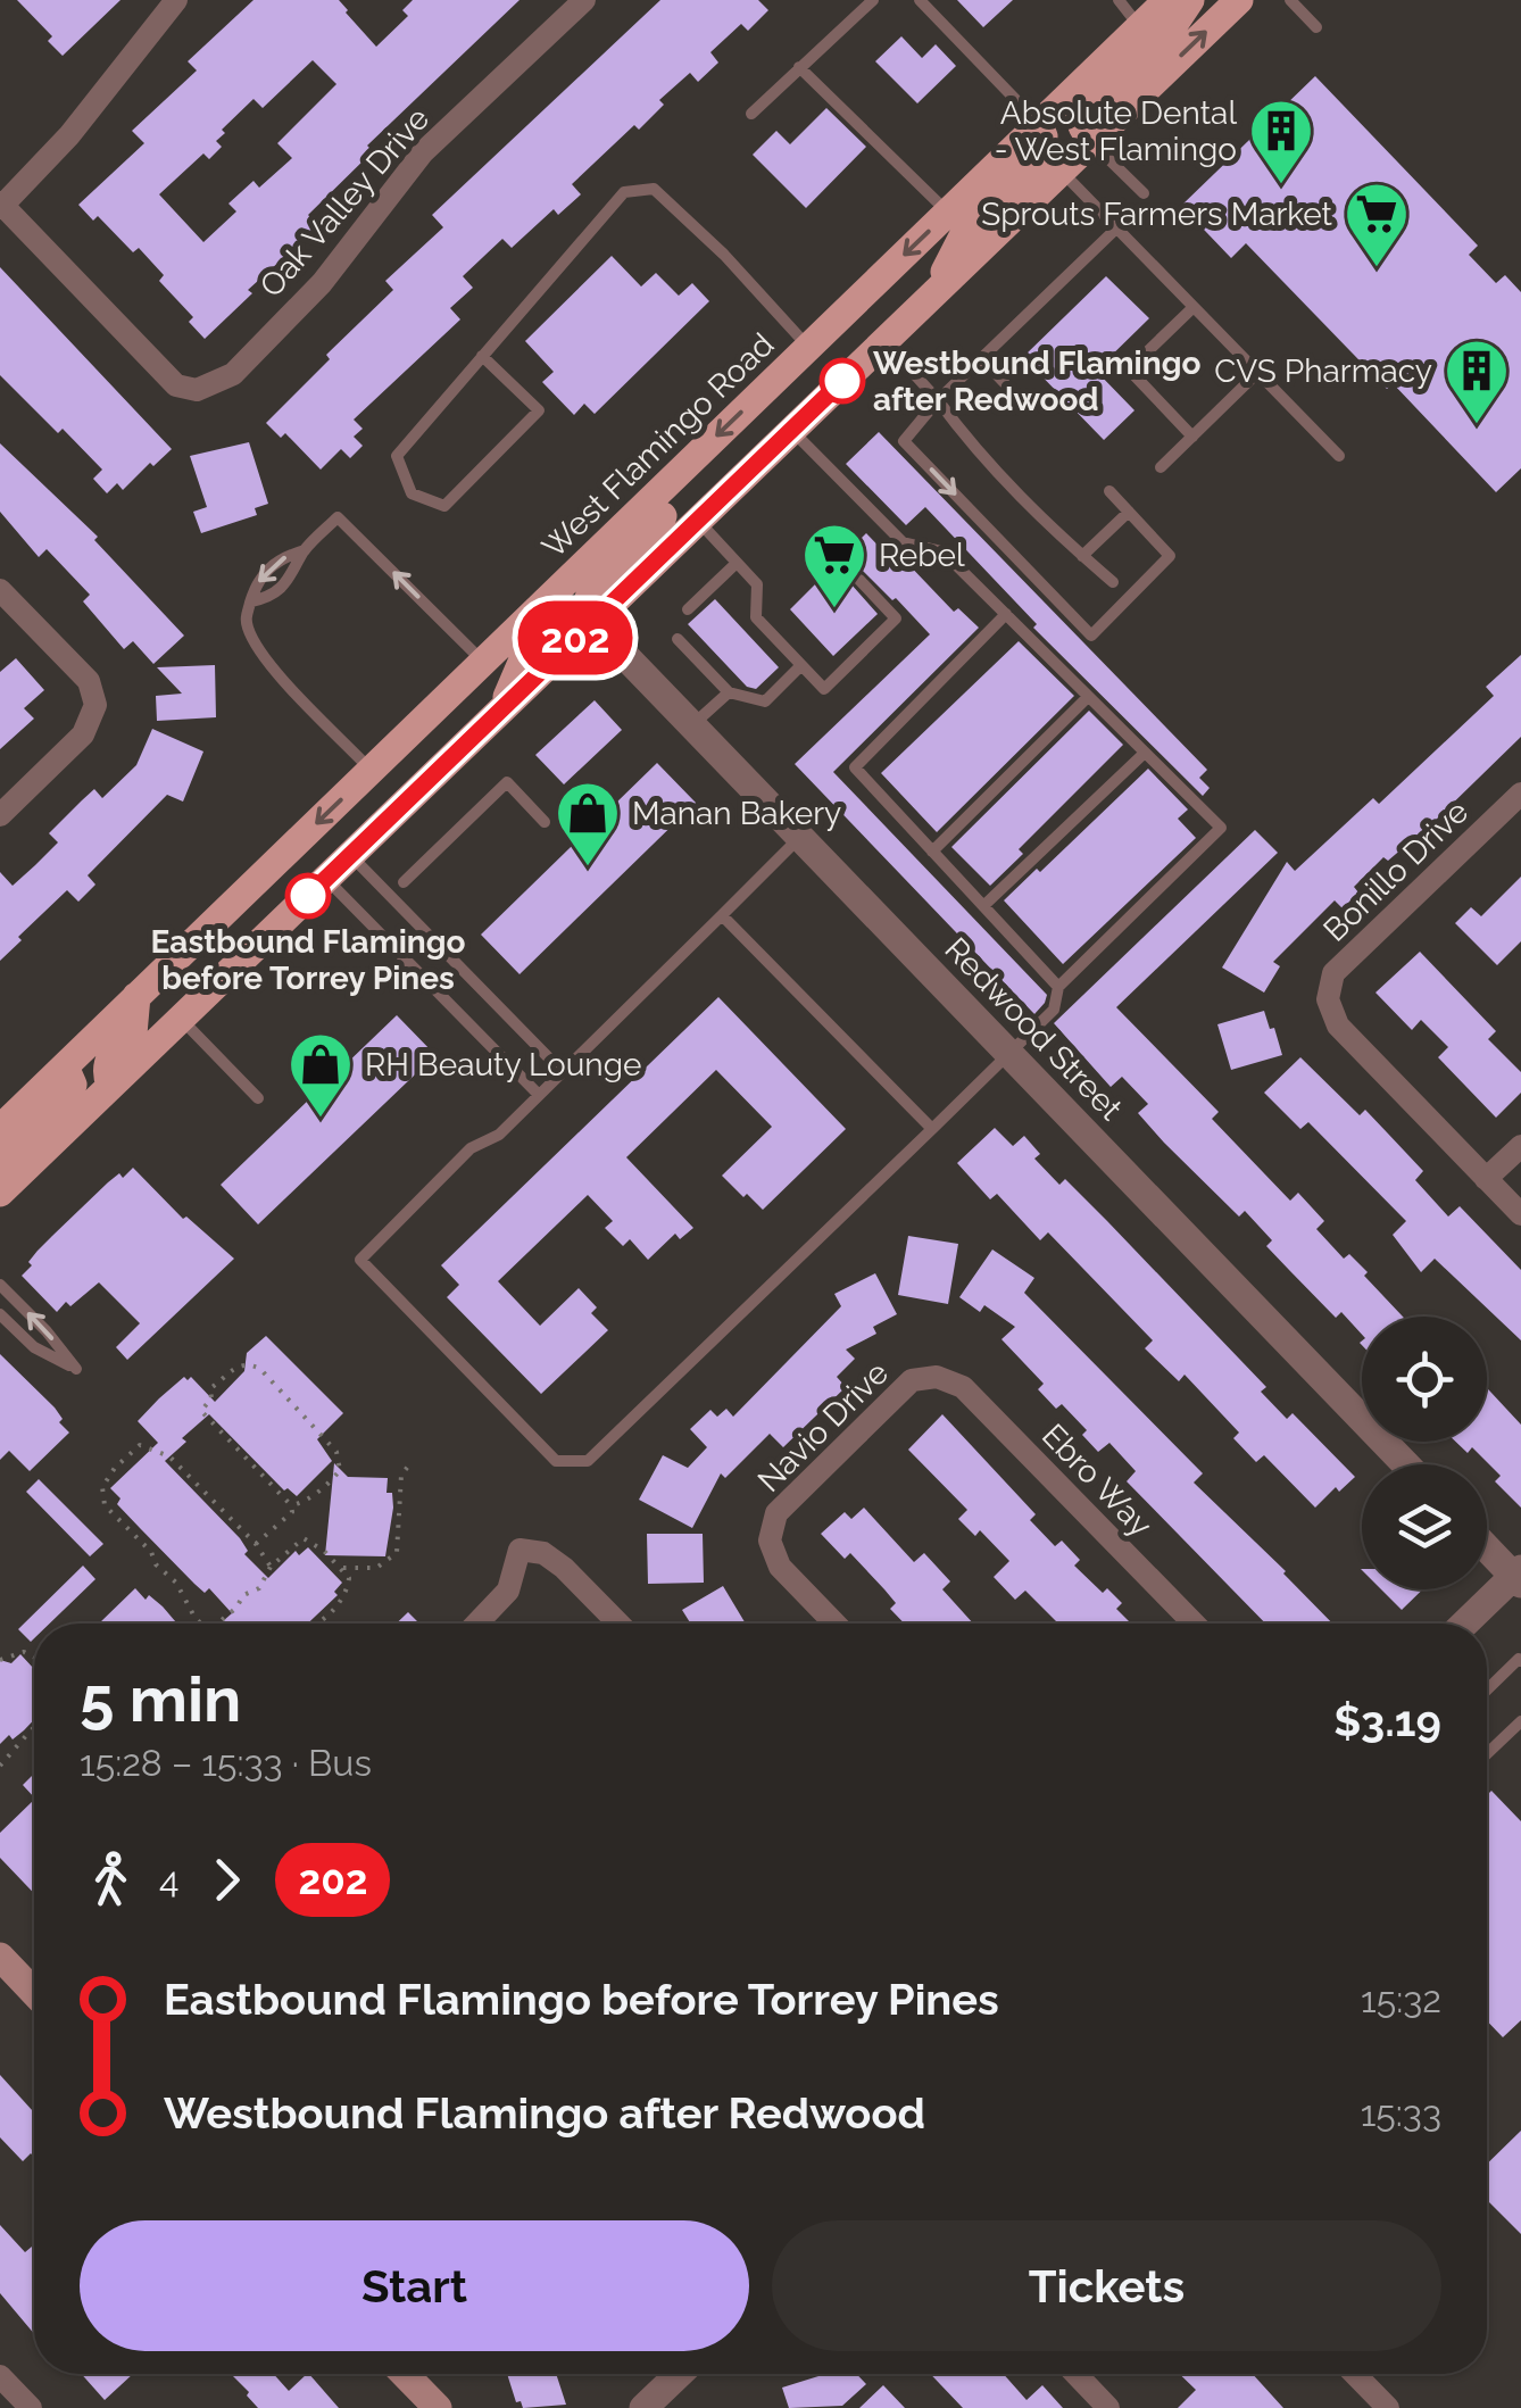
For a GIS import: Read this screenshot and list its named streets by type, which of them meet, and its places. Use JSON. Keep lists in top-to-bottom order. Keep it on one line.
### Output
{"streets":{"main road":["West Flamingo Road"],"street":["Oak Valley Drive","Bonillo Drive","Redwood Street","Navio Drive","Ebro Way"]},"crossings":[["Navio Drive","Ebro Way"]],"places":{"building":["Absolute Dental - West Flamingo","CVS Pharmacy"],"supermarket":["Sprouts Farmers Market","Rebel"],"other":["Westbound Flamingo after Redwood","Eastbound Flamingo before Torrey Pines"],"shop":["Manan Bakery","RH Beauty Lounge"]},"lines":["bus line 202"],"page":{"on_map":"202","heading":["5 min","15:28 – 15:33 · Bus","$3.19"],"legs":["4","202"],"list":[{"name":"Eastbound Flamingo before Torrey Pines","value":"15:32"},{"name":"Westbound Flamingo after Redwood","value":"15:33"}],"buttons":["Start","Tickets"]}}
